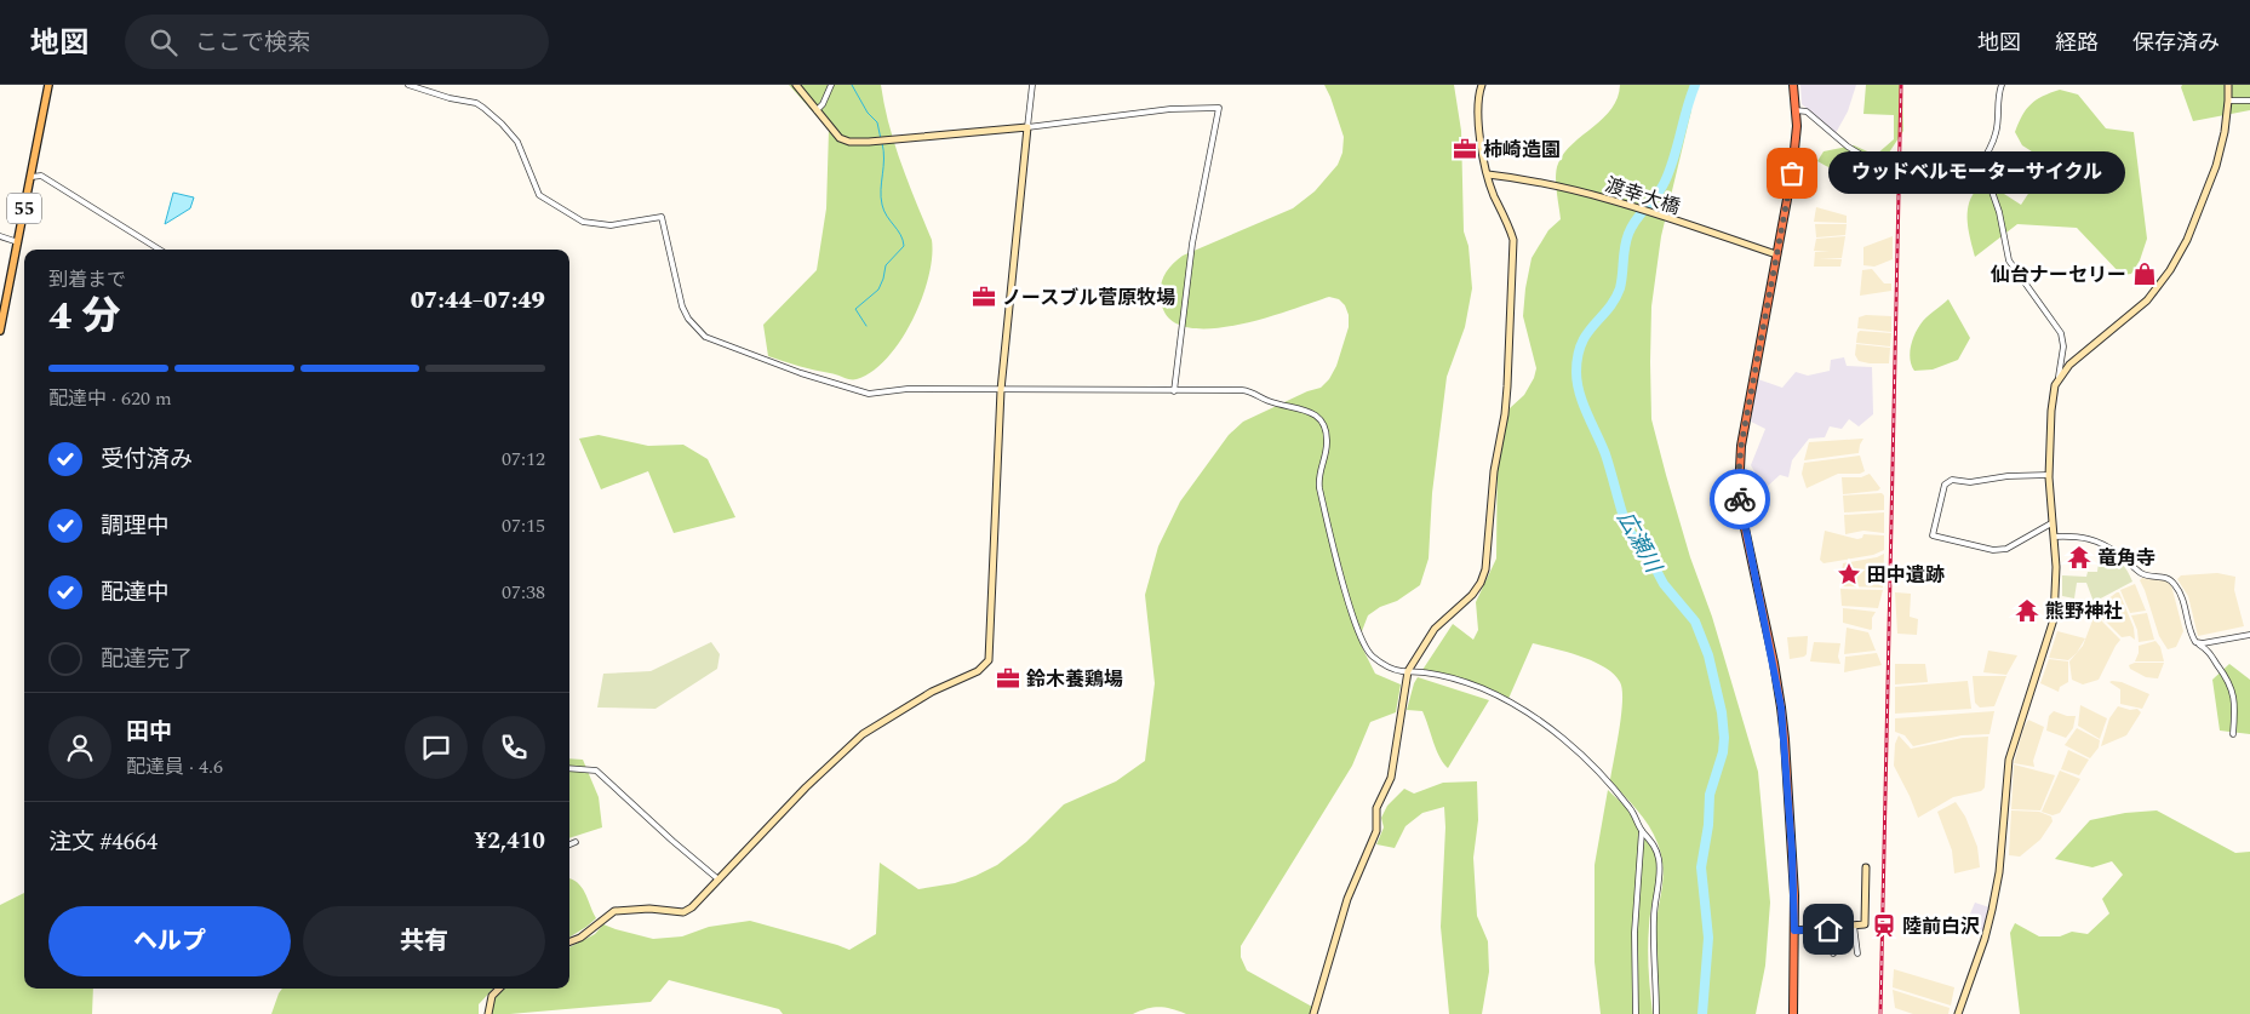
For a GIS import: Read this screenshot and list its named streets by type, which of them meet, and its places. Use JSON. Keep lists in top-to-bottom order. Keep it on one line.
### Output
{"streets":{"main road":["55"],"street":["渡幸大橋"]},"water":["広瀬川"],"places":{"office":["柿崎造園","ノースブル菅原牧場","鈴木養鶏場"],"other":["ウッドベルモーターサイクル"],"shop":["仙台ナーセリー"],"temple":["竜角寺","熊野神社"],"place":["田中遺跡"],"station":["陸前白沢"]},"page":{"header":"地図","search":"ここで検索","nav":["地図","経路","保存済み"],"bubble":"ウッドベルモーターサイクル","heading":["4 分","到着まで","07:44–07:49"],"panel":["田中","配達員 · 4.6","注文 #4664","¥2,410"],"bar":"配達中 · 620 m","list":[["受付済み","07:12"],["調理中","07:15"],["配達中","07:38"],"配達完了"],"buttons":["ヘルプ","共有"]}}
